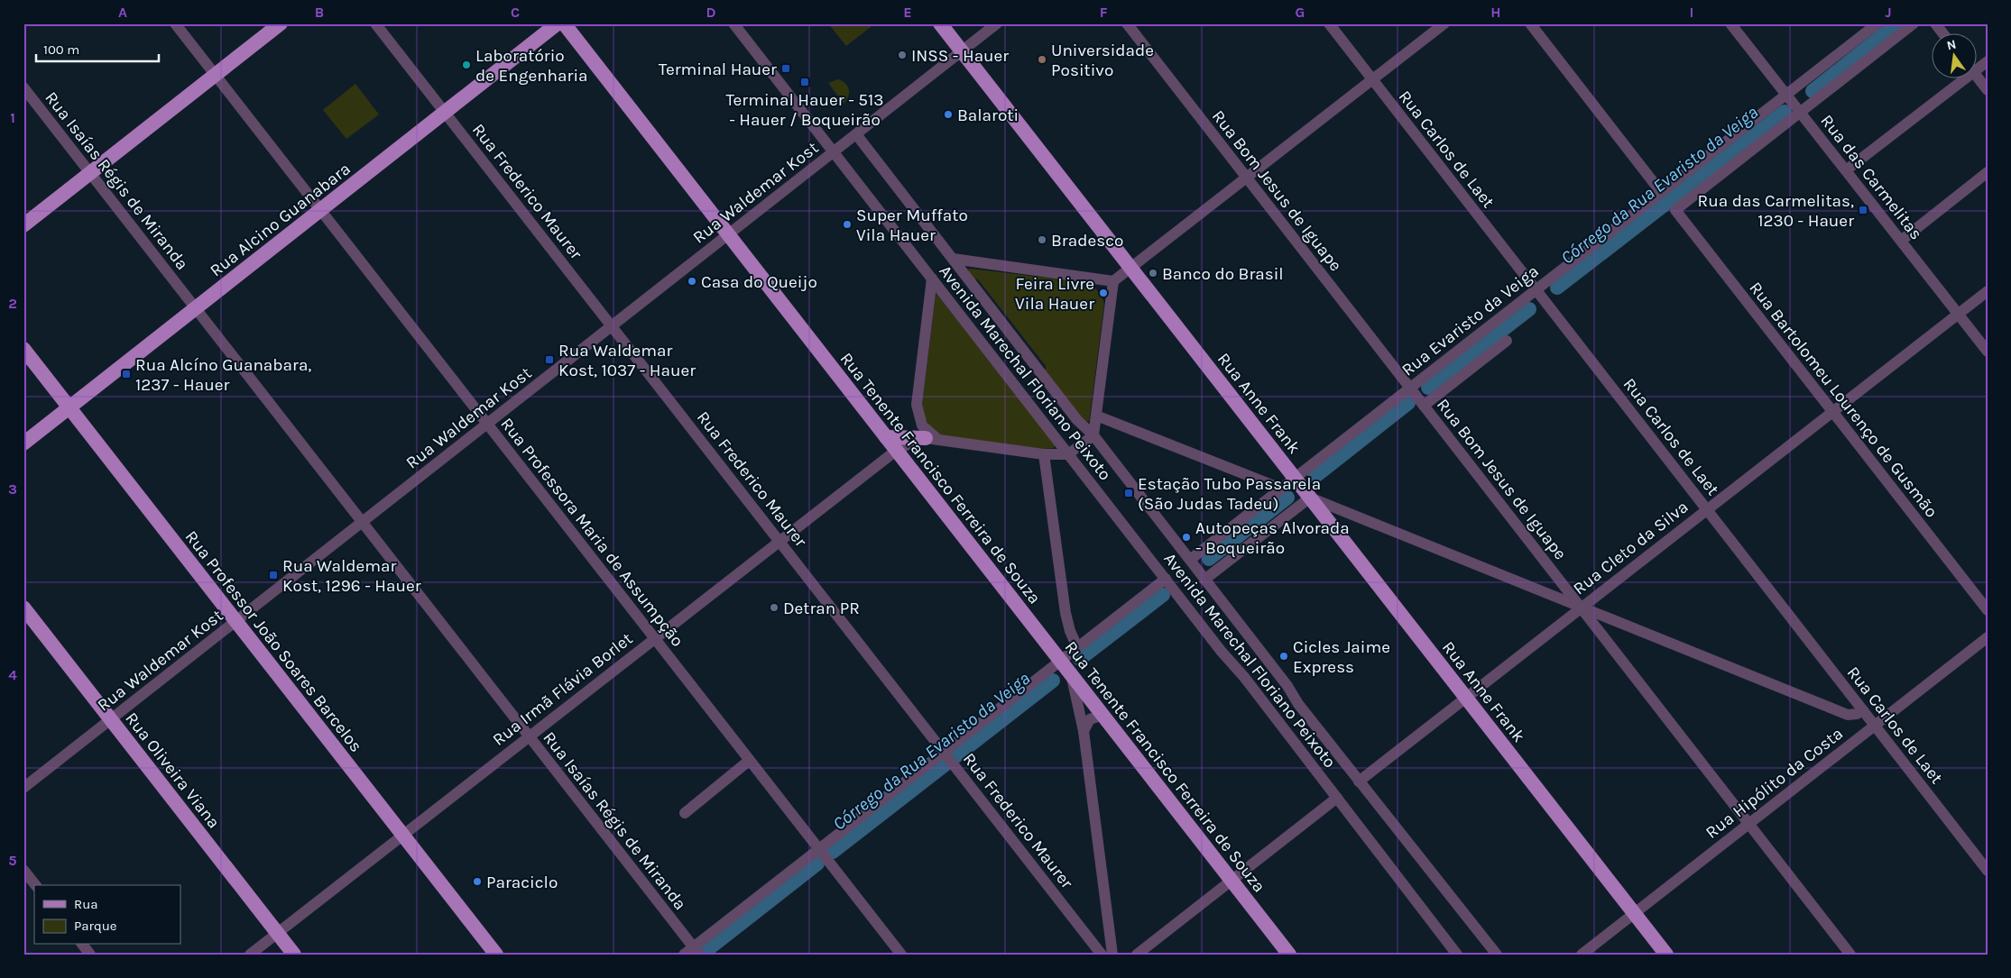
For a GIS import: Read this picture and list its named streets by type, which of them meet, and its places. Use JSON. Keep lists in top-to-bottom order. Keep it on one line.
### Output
{"streets":{"main road":["Rua Alcino Guanabara","Rua Anne Frank","Rua Tenente Francisco Ferreira de Souza","Rua Professor João Soares Barcelos","Rua Oliveira Viana"],"street":["Rua Carlos de Laet","Rua das Carmelitas","Rua Isaías Régis de Miranda","Rua Bom Jesus de Iguape","Rua Frederico Maurer","Rua Waldemar Kost","Rua Evaristo da Veiga","Avenida Marechal Floriano Peixoto","Rua Bartolomeu Lourenço de Gusmão","Rua Professora Maria de Assumpção","Rua Cleto da Silva","Rua Irmã Flávia Borlet","Rua Hipólito da Costa"]},"crossings":[["Rua Carlos de Laet","Rua Evaristo da Veiga"],["Rua Carlos de Laet","Rua Cleto da Silva"],["Rua Carlos de Laet","Rua Hipólito da Costa"],["Rua das Carmelitas","Rua Evaristo da Veiga"],["Rua das Carmelitas","Rua Bartolomeu Lourenço de Gusmão"],["Rua das Carmelitas","Rua Cleto da Silva"],["Rua Isaías Régis de Miranda","Rua Waldemar Kost"],["Rua Isaías Régis de Miranda","Rua Alcino Guanabara"],["Rua Isaías Régis de Miranda","Rua Irmã Flávia Borlet"],["Rua Bom Jesus de Iguape","Rua Evaristo da Veiga"],["Rua Bom Jesus de Iguape","Rua Cleto da Silva"],["Rua Bom Jesus de Iguape","Rua Hipólito da Costa"],["Rua Frederico Maurer","Rua Waldemar Kost"],["Rua Frederico Maurer","Rua Alcino Guanabara"],["Rua Frederico Maurer","Rua Irmã Flávia Borlet"],["Rua Waldemar Kost","Avenida Marechal Floriano Peixoto"],["Rua Waldemar Kost","Rua Anne Frank"],["Rua Waldemar Kost","Rua Tenente Francisco Ferreira de Souza"],["Rua Waldemar Kost","Rua Professora Maria de Assumpção"],["Rua Waldemar Kost","Rua Professor João Soares Barcelos"],["Rua Waldemar Kost","Rua Oliveira Viana"],["Rua Alcino Guanabara","Rua Professora Maria de Assumpção"],["Rua Alcino Guanabara","Rua Professor João Soares Barcelos"],["Rua Evaristo da Veiga","Avenida Marechal Floriano Peixoto"],["Rua Evaristo da Veiga","Rua Anne Frank"],["Avenida Marechal Floriano Peixoto","Rua Cleto da Silva"],["Rua Bartolomeu Lourenço de Gusmão","Rua Cleto da Silva"],["Rua Anne Frank","Rua Cleto da Silva"],["Rua Anne Frank","Rua Hipólito da Costa"],["Rua Tenente Francisco Ferreira de Souza","Rua Irmã Flávia Borlet"],["Rua Professora Maria de Assumpção","Rua Irmã Flávia Borlet"],["Rua Professor João Soares Barcelos","Rua Irmã Flávia Borlet"],["Rua Irmã Flávia Borlet","Rua Oliveira Viana"]],"water":["Córrego da Rua Evaristo da Veiga"],"places":{"other":["INSS - Hauer","Universidade Positivo","Laboratório de Engenharia","Balaroti","Super Muffato Vila Hauer","Bradesco","Banco do Brasil","Casa do Queijo","Feira Livre Vila Hauer","Autopeças Alvorada - Boqueirão","Detran PR","Cicles Jaime Express","Paraciclo"],"transit":["Terminal Hauer","Terminal Hauer - 513 - Hauer / Boqueirão","Rua das Carmelitas, 1230 - Hauer","Rua Waldemar Kost, 1037 - Hauer","Rua Alcíno Guanabara, 1237 - Hauer","Estação Tubo Passarela (São Judas Tadeu)","Rua Waldemar Kost, 1296 - Hauer"]},"legend":["Rua","Parque"],"scale_bar":"100 m","north":"top","grid":{"columns":["A","B","C","D","E","F","G","H","I","J"],"rows":["1","2","3","4","5"]}}
